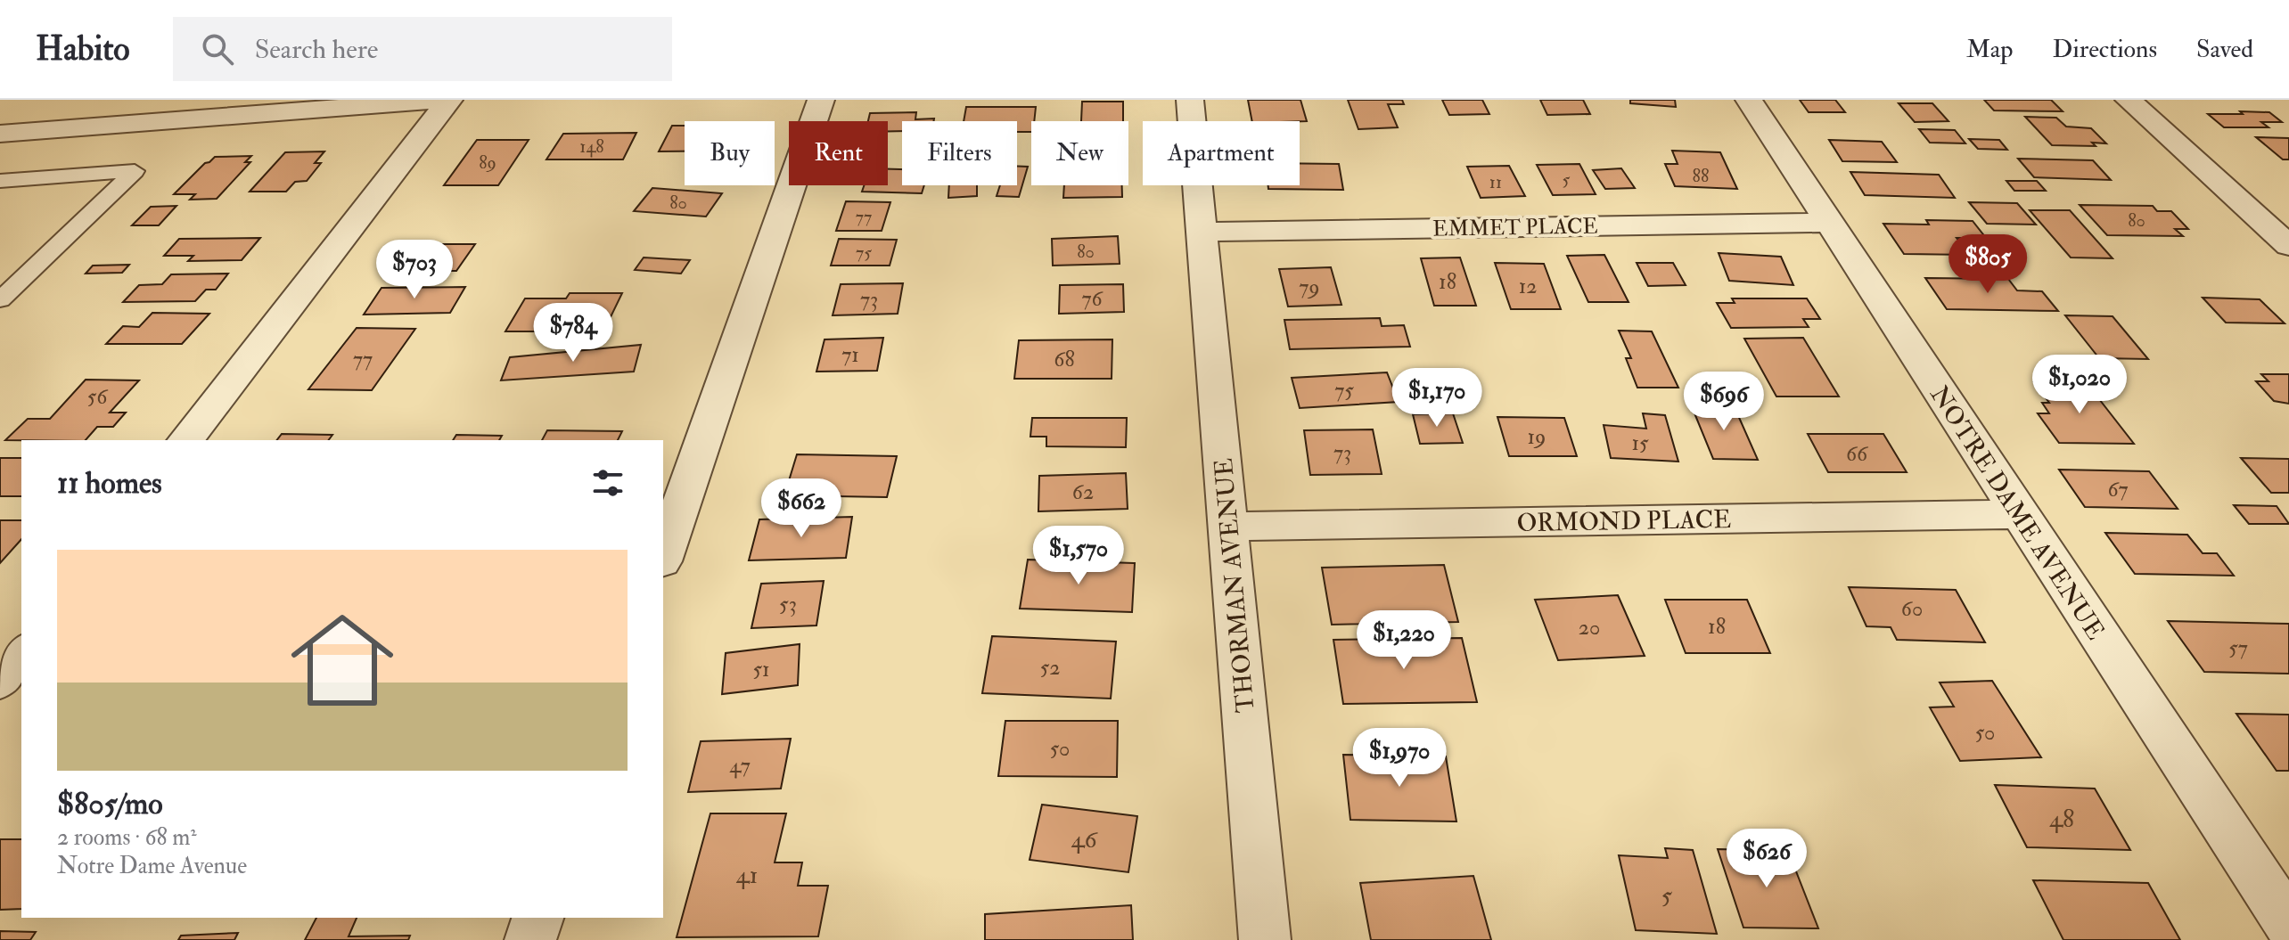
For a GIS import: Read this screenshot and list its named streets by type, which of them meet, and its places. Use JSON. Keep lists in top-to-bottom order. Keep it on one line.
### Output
{"streets":{"street":["EMMET PLACE","NOTRE DAME AVENUE","ORMOND PLACE","THORMAN AVENUE"]},"crossings":[["EMMET PLACE","NOTRE DAME AVENUE"],["EMMET PLACE","THORMAN AVENUE"],["NOTRE DAME AVENUE","ORMOND PLACE"],["ORMOND PLACE","THORMAN AVENUE"]],"house_numbers":["148","89","88","5","11","80","77","80","80","75","18","12","79","76","73","71","77","68","75","56","19","15","73","66","67","62","53","60","18","20","57","52","51","50","50","47","48","46","41","5"],"page":{"header":"Habito","search":"Search here","nav":["Map","Directions","Saved"],"chip":["Buy","Rent","Filters","New","Apartment"],"price":["$805","$703","$784","$1,020","$1,170","$696","$662","$1,570","$1,220","$1,970","$626"],"heading":"11 homes","list":[{"name":"$805/mo","note":"2 rooms · 68 m² · Notre Dame Avenue"}]}}
